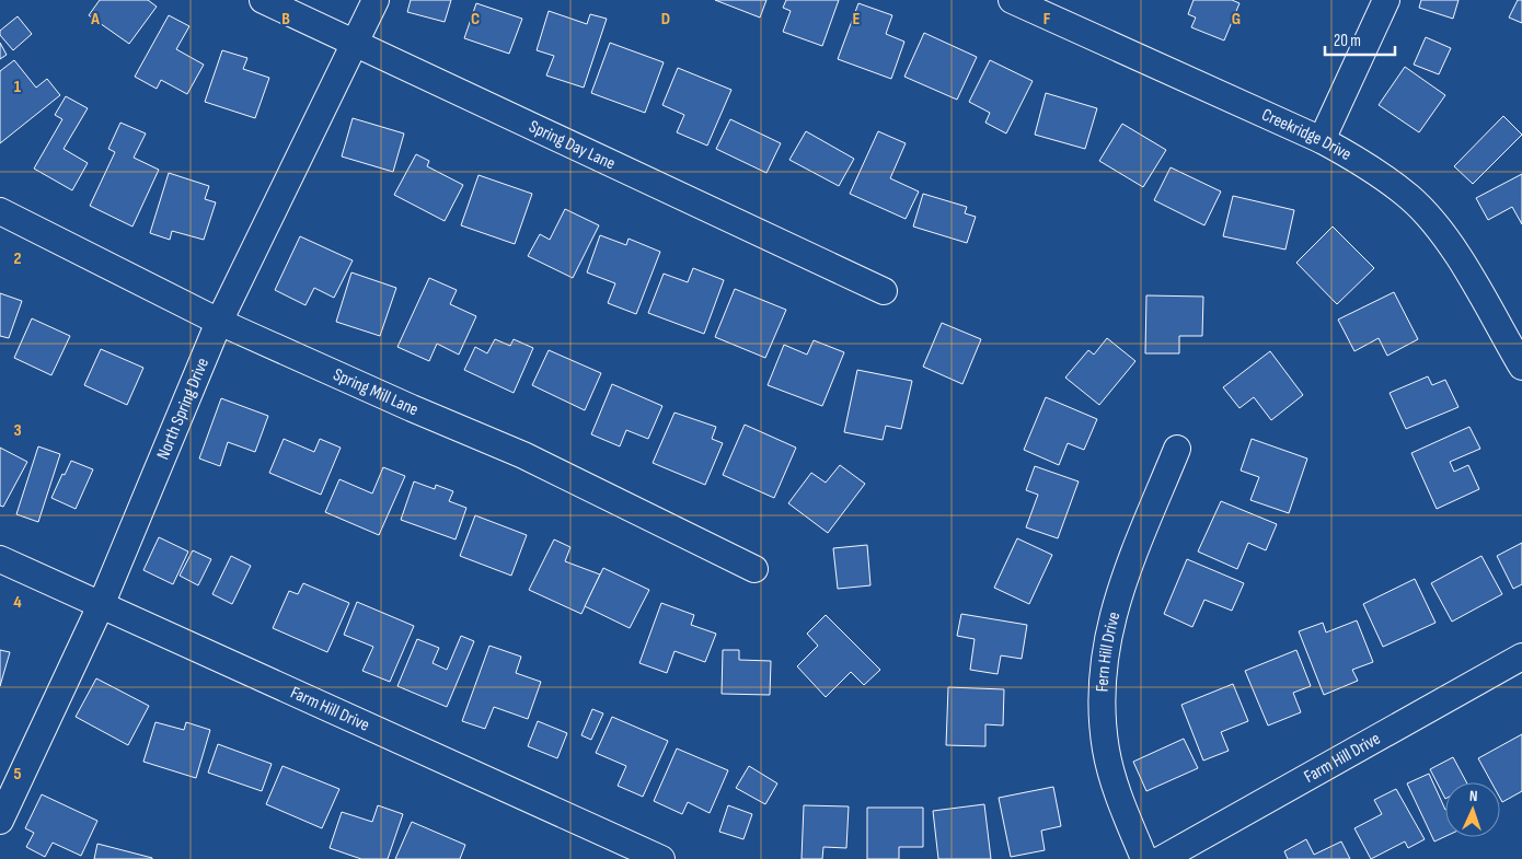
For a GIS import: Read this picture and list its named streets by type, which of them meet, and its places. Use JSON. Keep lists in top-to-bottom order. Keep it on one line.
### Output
{"streets":{"street":["Creekridge Drive","Spring Day Lane","Spring Mill Lane","North Spring Drive","Fern Hill Drive","Farm Hill Drive"]},"crossings":[["Spring Day Lane","North Spring Drive"],["Spring Mill Lane","North Spring Drive"],["North Spring Drive","Farm Hill Drive"]],"scale_bar":"20 m","north":"top","grid":{"columns":["A","B","C","D","E","F","G"],"rows":["1","2","3","4","5"]}}
